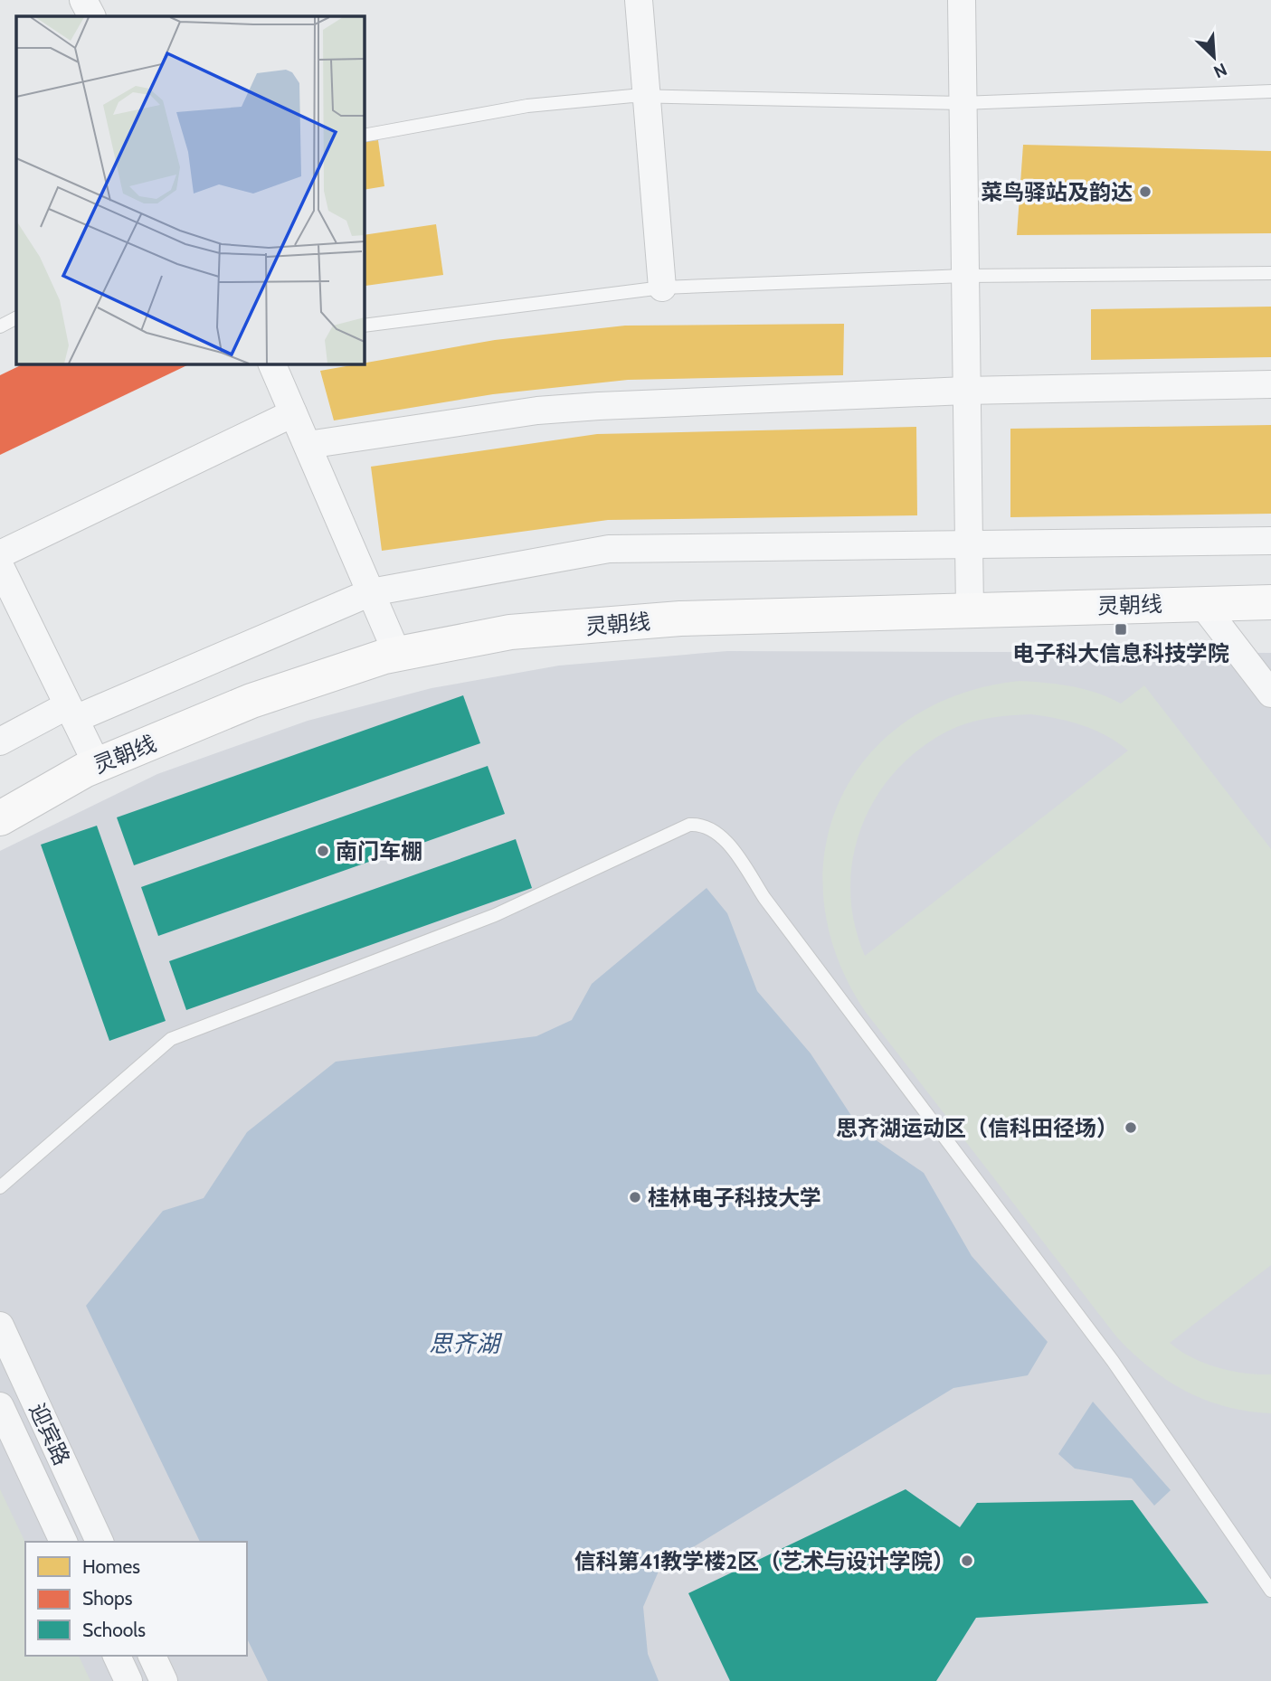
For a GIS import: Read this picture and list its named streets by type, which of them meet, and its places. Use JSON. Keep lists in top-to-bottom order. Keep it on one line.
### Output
{"streets":{"main road":["灵朝线"],"street":["迎宾路"]},"water":["思齐湖"],"places":{"other":["菜鸟驿站及韵达","南门车棚","思齐湖运动区（信科田径场）","桂林电子科技大学","信科第41教学楼2区（艺术与设计学院）"],"transit":["电子科大信息科技学院"]},"legend":["Homes","Shops","Schools"],"north":"bottom right"}
